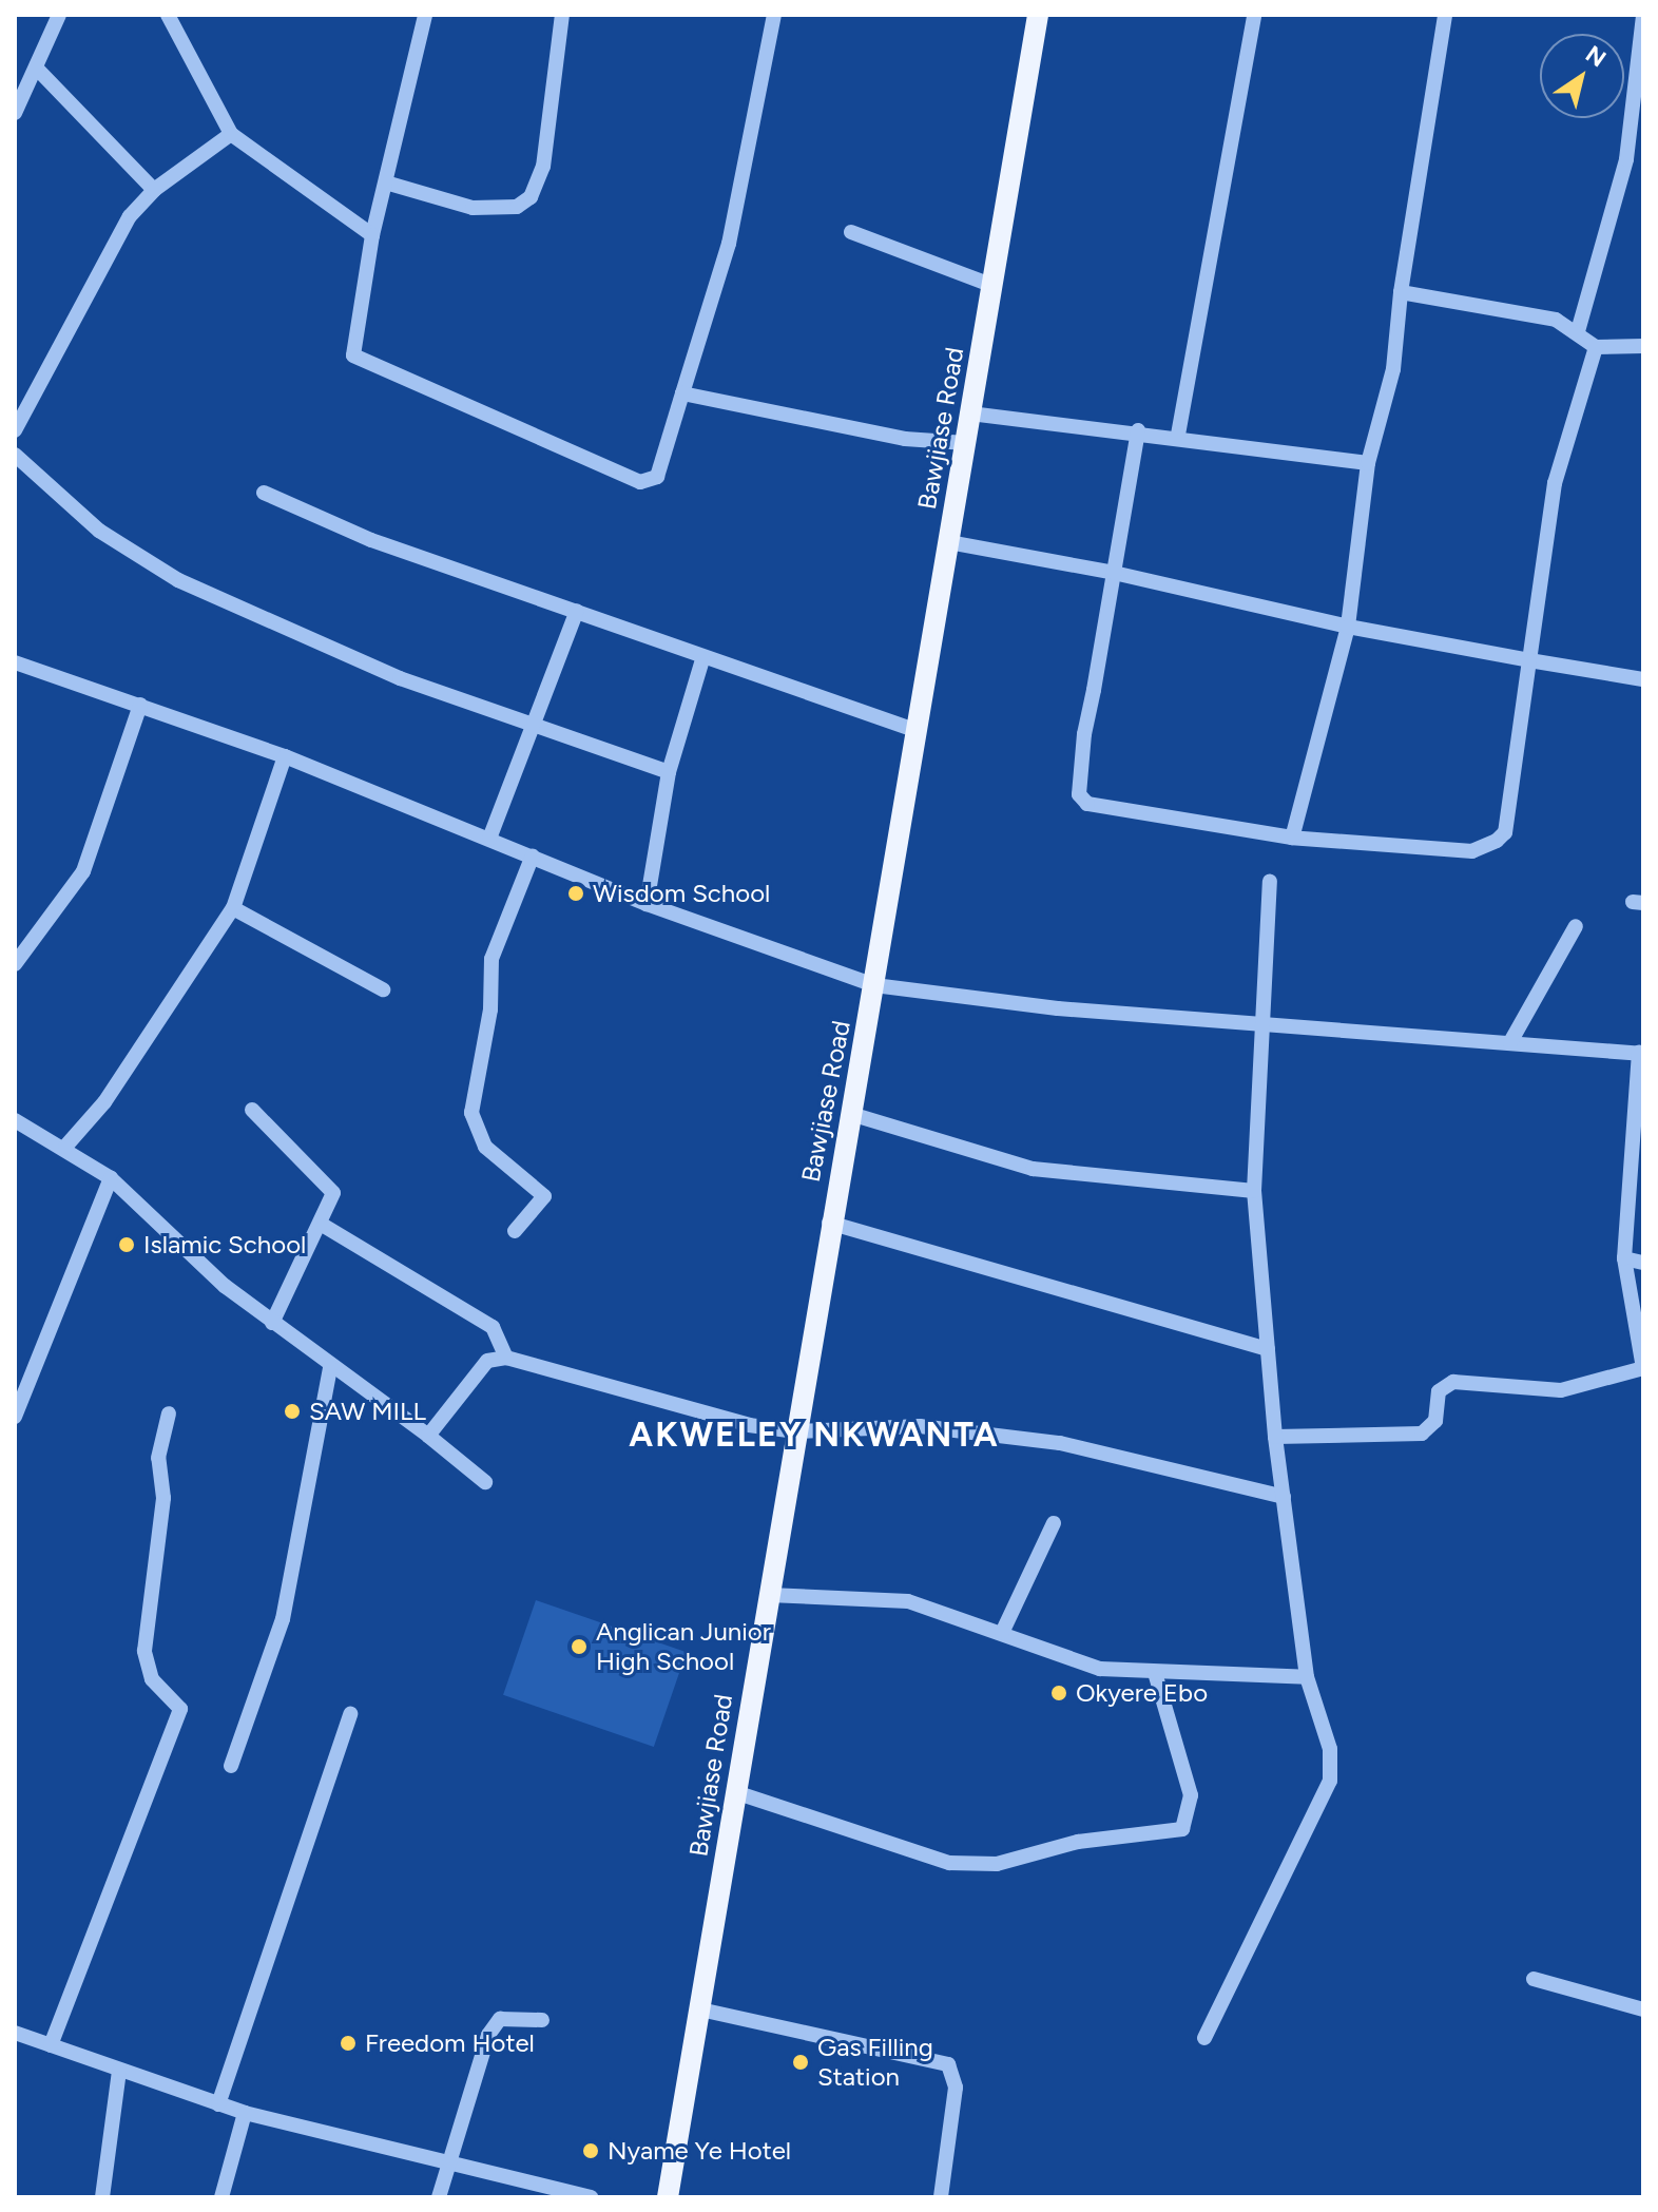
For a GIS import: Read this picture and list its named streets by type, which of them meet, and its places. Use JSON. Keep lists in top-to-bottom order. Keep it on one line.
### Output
{"streets":{"main road":["Bawjiase Road"]},"districts":["AKWELEY NKWANTA"],"places":["Wisdom School","Islamic School","SAW MILL","Anglican Junior High School","Okyere Ebo","Freedom Hotel","Gas Filling Station","Nyame Ye Hotel"],"north":"top right"}
